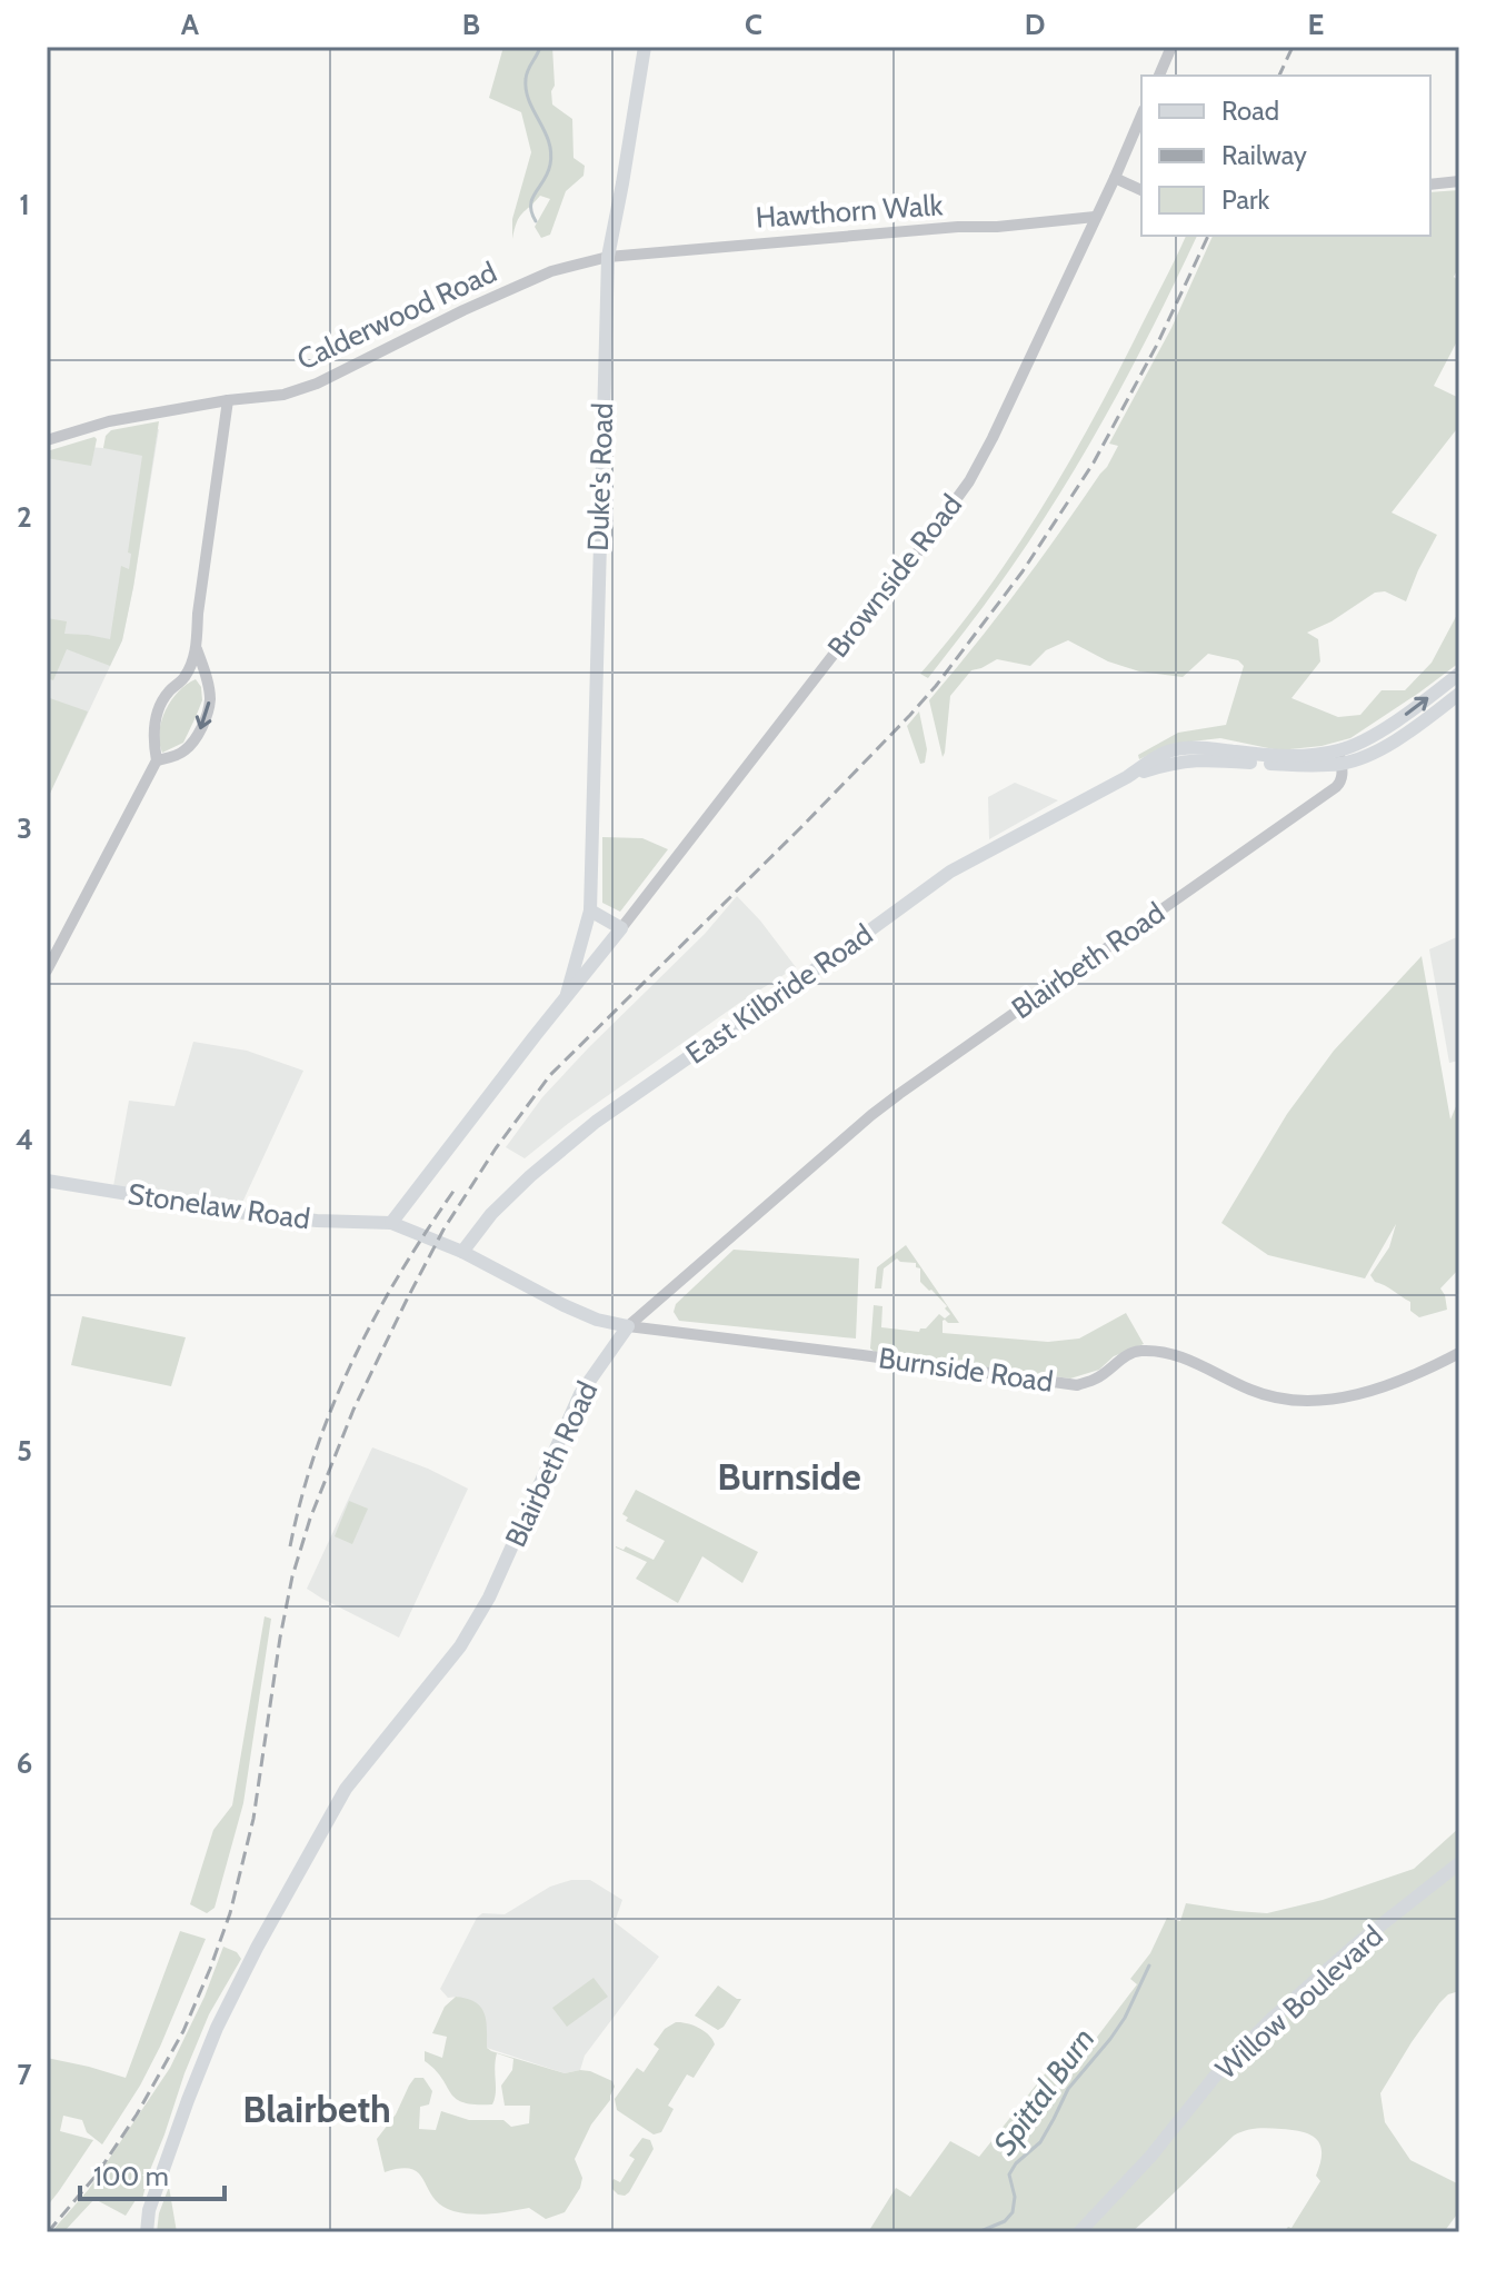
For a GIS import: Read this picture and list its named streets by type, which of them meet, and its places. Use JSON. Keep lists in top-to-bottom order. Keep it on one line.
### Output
{"streets":{"main road":["Duke's Road","Brownside Road","Blairbeth Road","East Kilbride Road","Stonelaw Road","Burnside Road","Willow Boulevard"],"street":["Hawthorn Walk","Calderwood Road"]},"crossings":[["Hawthorn Walk","Calderwood Road"],["Hawthorn Walk","Duke's Road"],["Hawthorn Walk","Brownside Road"],["Calderwood Road","Duke's Road"],["Duke's Road","Brownside Road"],["Duke's Road","Stonelaw Road"],["Blairbeth Road","East Kilbride Road"],["Blairbeth Road","Burnside Road"],["East Kilbride Road","Burnside Road"]],"districts":["Burnside","Blairbeth"],"water":["Spittal Burn"],"legend":["Road","Railway","Park"],"scale_bar":"100 m","grid":{"columns":["A","B","C","D","E"],"rows":["1","2","3","4","5","6","7"]}}
